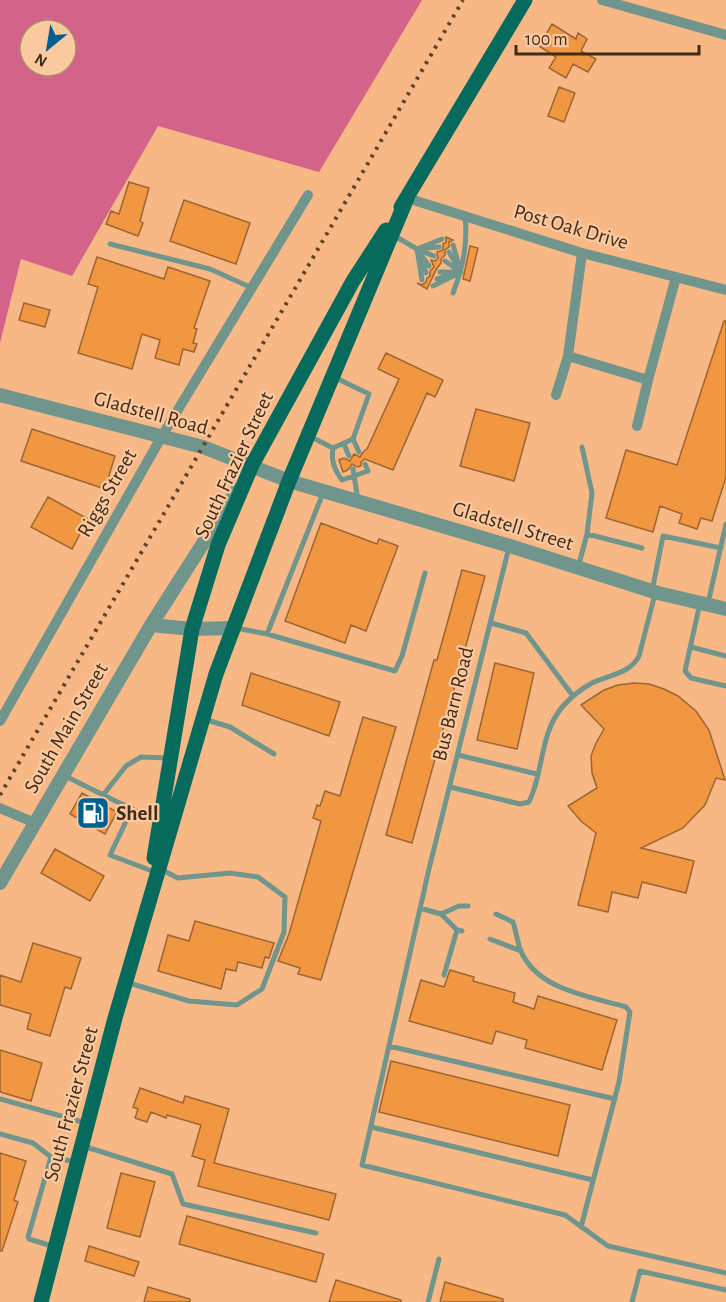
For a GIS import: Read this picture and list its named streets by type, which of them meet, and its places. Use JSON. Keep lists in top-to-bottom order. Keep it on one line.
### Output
{"streets":{"main road":["South Frazier Street"],"street":["Post Oak Drive","Gladstell Road","Riggs Street","Gladstell Street","South Main Street"],"lane":["Bus Barn Road"]},"crossings":[["Post Oak Drive","South Frazier Street"],["Gladstell Road","South Frazier Street"],["Gladstell Road","Riggs Street"],["Gladstell Road","Gladstell Street"],["Gladstell Road","South Main Street"],["South Frazier Street","Gladstell Street"],["South Frazier Street","South Main Street"],["Gladstell Street","Bus Barn Road"]],"places":{"fuel station":["Shell"]},"scale_bar":"100 m","north":"bottom left"}
